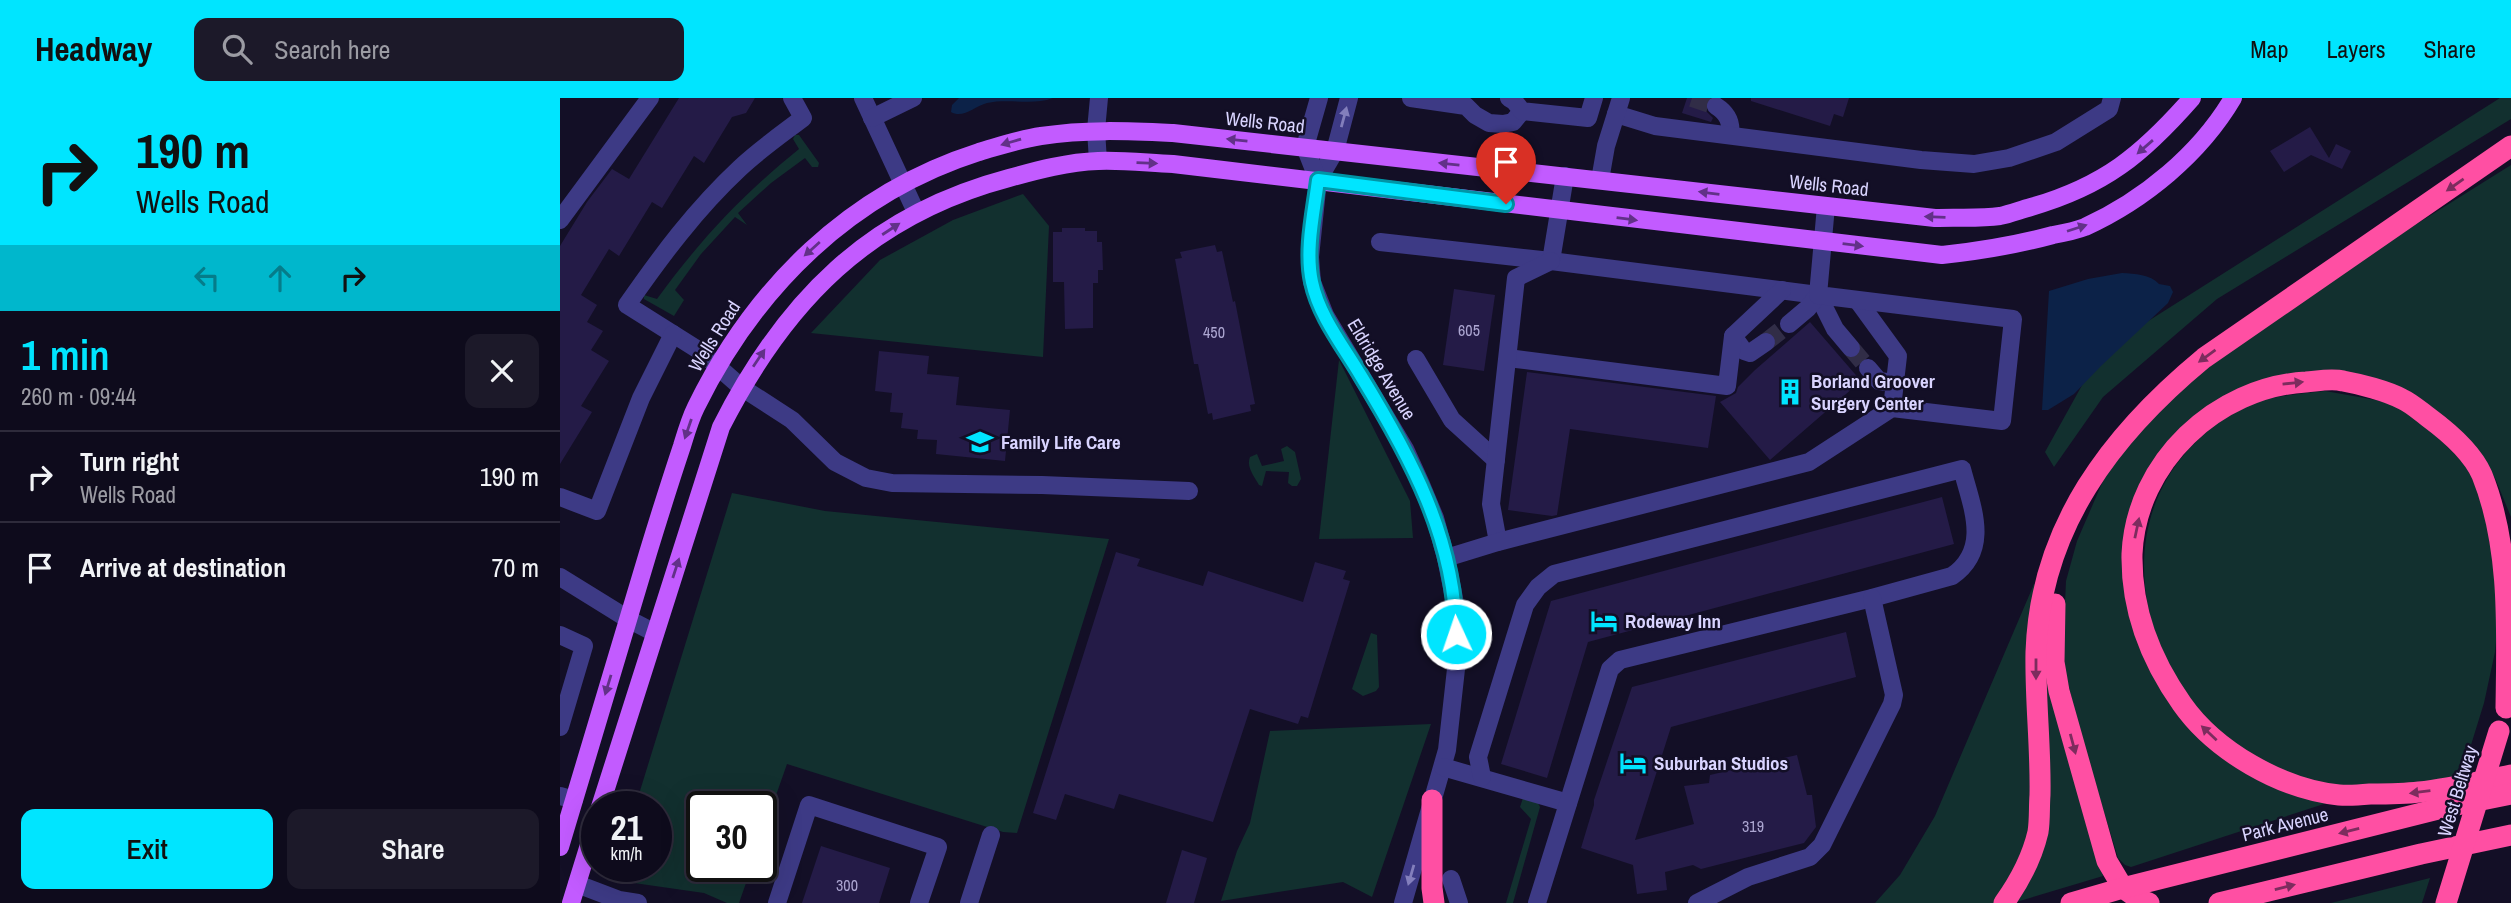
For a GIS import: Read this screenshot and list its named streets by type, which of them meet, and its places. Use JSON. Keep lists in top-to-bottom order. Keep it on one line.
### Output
{"streets":{"highway":["West Beltway","Park Avenue"],"main road":["Wells Road"],"street":["Eldridge Avenue"]},"places":{"building":["Borland Groover Surgery Center"],"school or university":["Family Life Care"],"hotel":["Rodeway Inn","Suburban Studios"]},"house_numbers":["605","450","319","300"],"page":{"header":"Headway","search":"Search here","nav":["Map","Layers","Share"],"turn":["190 m","Wells Road"],"heading":["1 min","260 m · 09:44"],"list":[{"name":"Turn right","note":"Wells Road","value":"190 m"},{"name":"Arrive at destination","value":"70 m"}],"speed":"21 km/h","limit":"30","buttons":["Exit","Share"]}}
